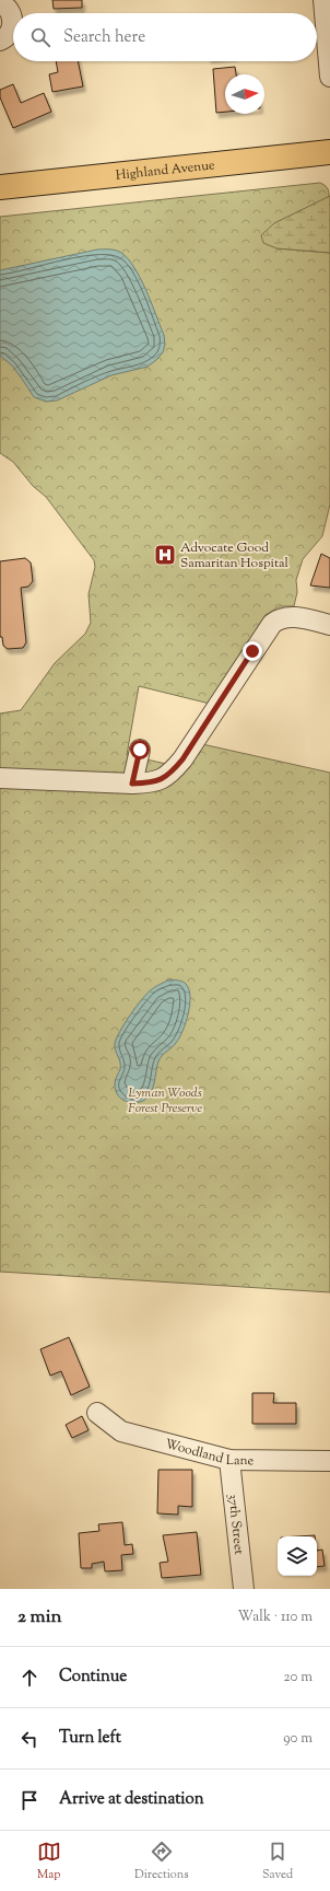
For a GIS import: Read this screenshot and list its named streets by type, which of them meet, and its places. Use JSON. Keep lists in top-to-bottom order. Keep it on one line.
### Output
{"streets":{"main road":["Highland Avenue"],"street":["Woodland Lane","37th Street"]},"crossings":[["Woodland Lane","37th Street"]],"parks":["Lyman Woods Forest Preserve"],"places":{"hospital":["Advocate Good Samaritan Hospital"]},"north":"right","page":{"search":"Search here","heading":["2 min","Walk · 110 m"],"list":[["Continue","20 m"],["Turn left","90 m"],"Arrive at destination"],"nav":["Map","Directions","Saved"]}}
